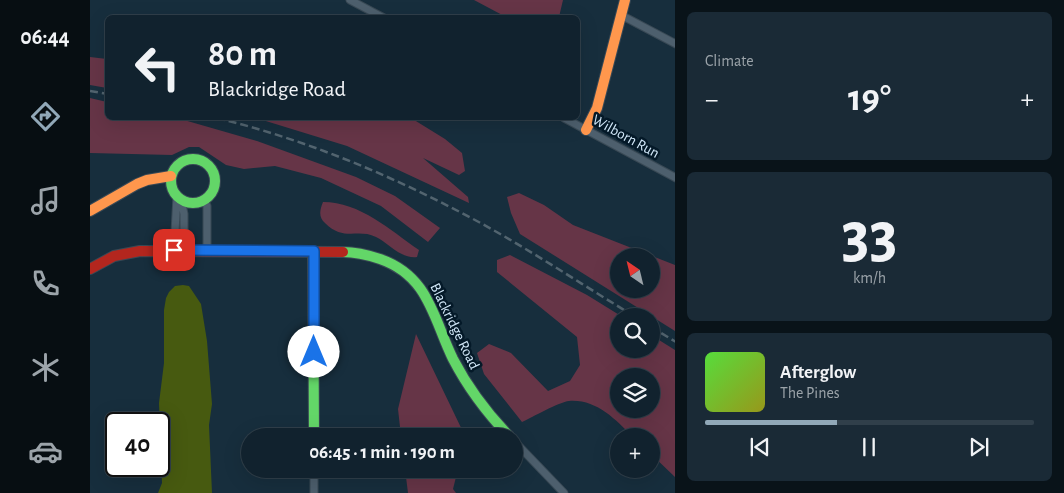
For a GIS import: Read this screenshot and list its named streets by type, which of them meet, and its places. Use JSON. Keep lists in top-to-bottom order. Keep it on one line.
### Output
{"streets":{"street":["Wilborn Run","Blackridge Road"]},"north":"top left","page":{"tabs":"06:44","tile":["Climate",["33","km/h"]],"turn":["80 m","Blackridge Road"],"heat":["−","19°","+"],"map_buttons":"+","song":["Afterglow","The Pines"],"limit":"40","trip":"06:45 · 1 min · 190 m"}}
